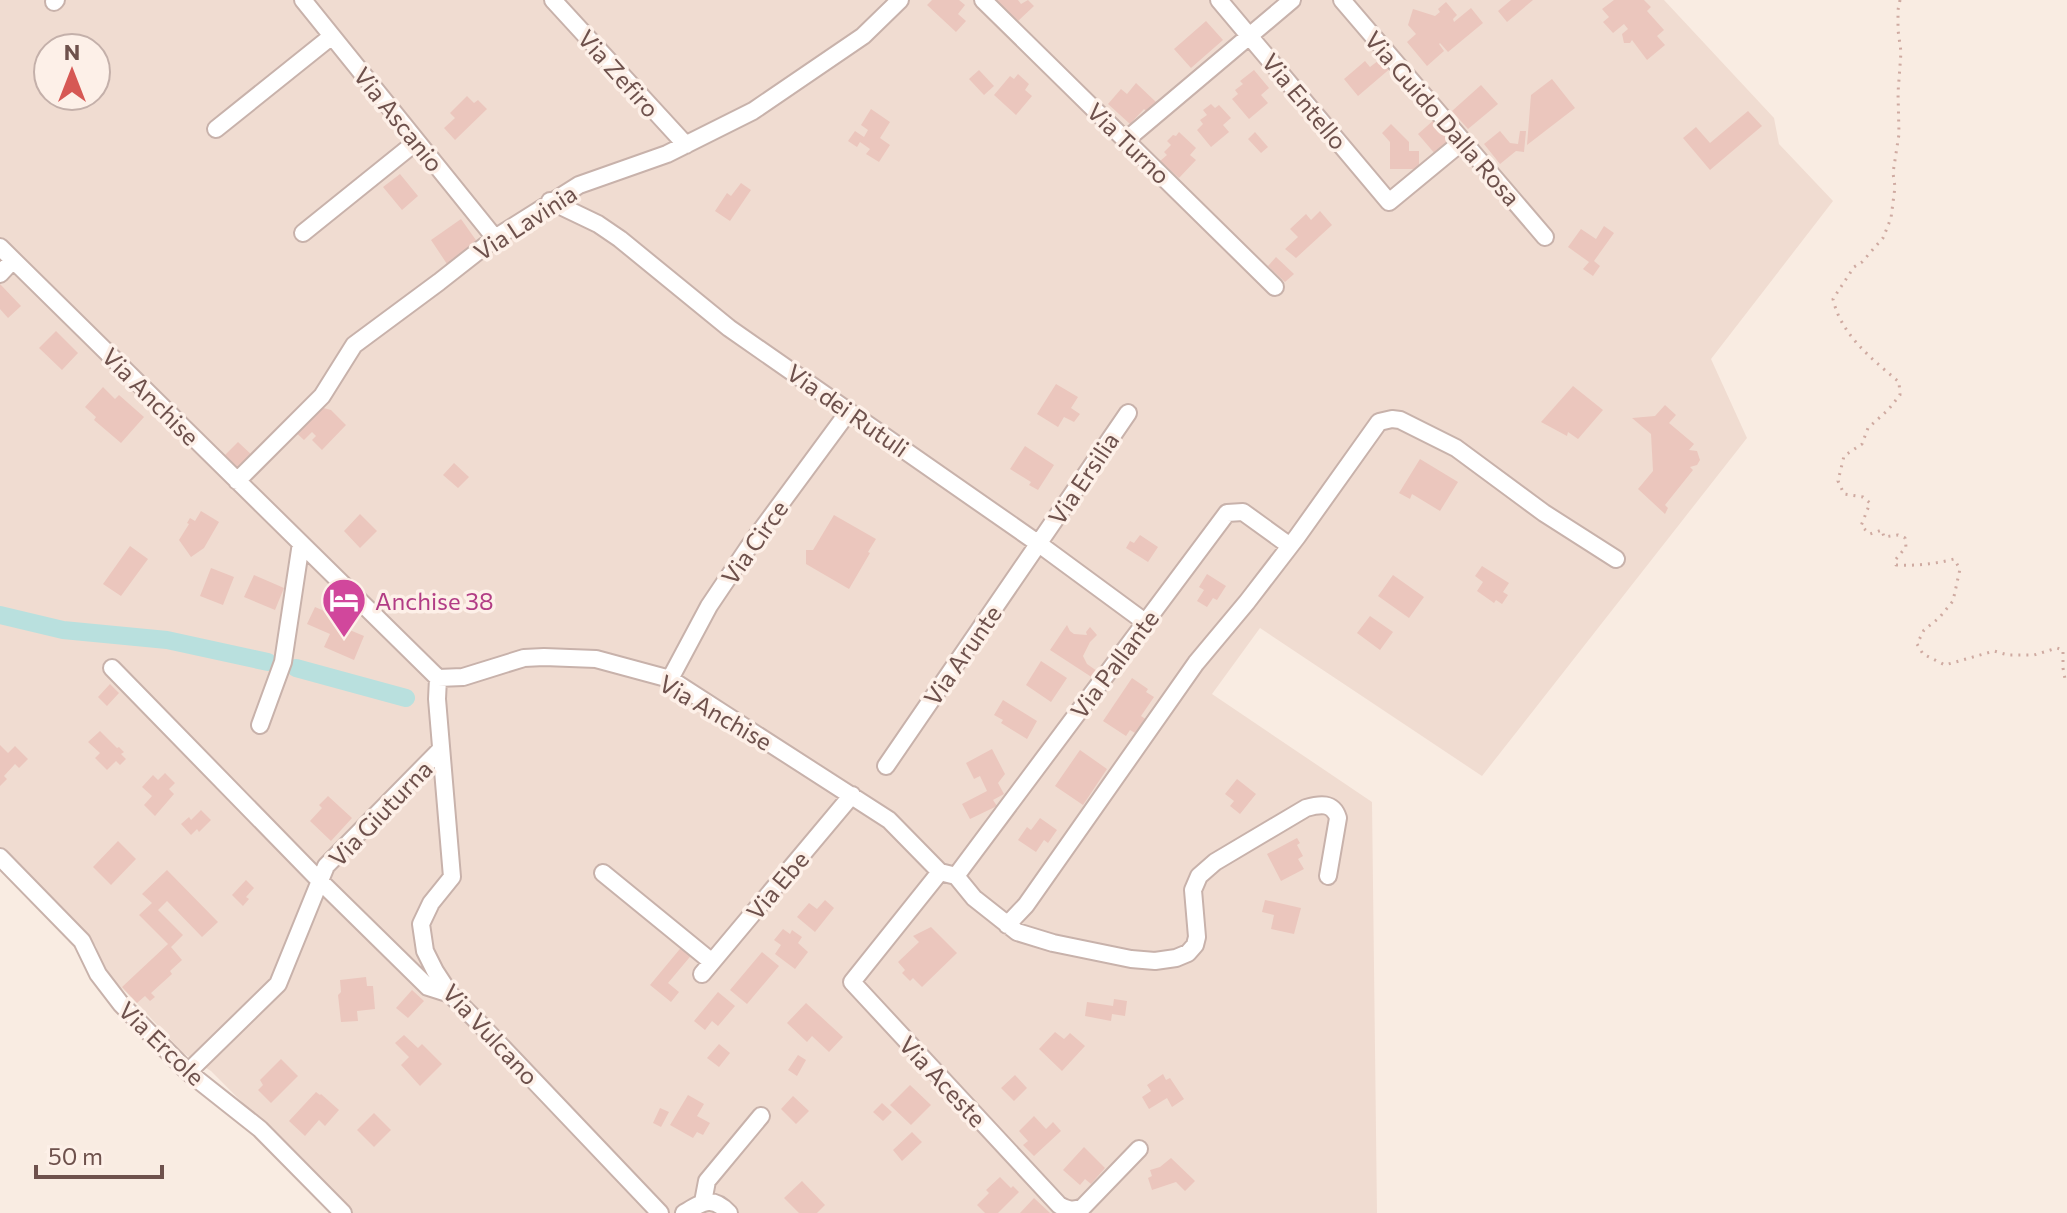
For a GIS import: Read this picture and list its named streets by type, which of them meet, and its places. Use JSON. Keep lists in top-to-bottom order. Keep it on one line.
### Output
{"streets":{"street":["Via Zefiro","Via Entello","Via Guido Dalla Rosa","Via Ascanio","Via Turno","Via Lavinia","Via Anchise","Via dei Rutuli","Via Ersilia","Via Circe","Via Arunte","Via Pallante","Via Giuturna","Via Ebe","Via Vulcano","Via Ercole","Via Aceste"]},"crossings":[["Via Zefiro","Via Lavinia"],["Via Entello","Via Guido Dalla Rosa"],["Via Ascanio","Via Lavinia"],["Via Lavinia","Via Anchise"],["Via Lavinia","Via dei Rutuli"],["Via Anchise","Via Circe"],["Via Anchise","Via Pallante"],["Via Anchise","Via Ebe"],["Via Anchise","Via Vulcano"],["Via Anchise","Via Aceste"],["Via dei Rutuli","Via Ersilia"],["Via dei Rutuli","Via Circe"],["Via dei Rutuli","Via Arunte"],["Via dei Rutuli","Via Pallante"],["Via Ersilia","Via Arunte"],["Via Pallante","Via Aceste"],["Via Giuturna","Via Vulcano"],["Via Giuturna","Via Ercole"]],"places":{"hotel":["Anchise 38"]},"scale_bar":"50 m","north":"top"}
